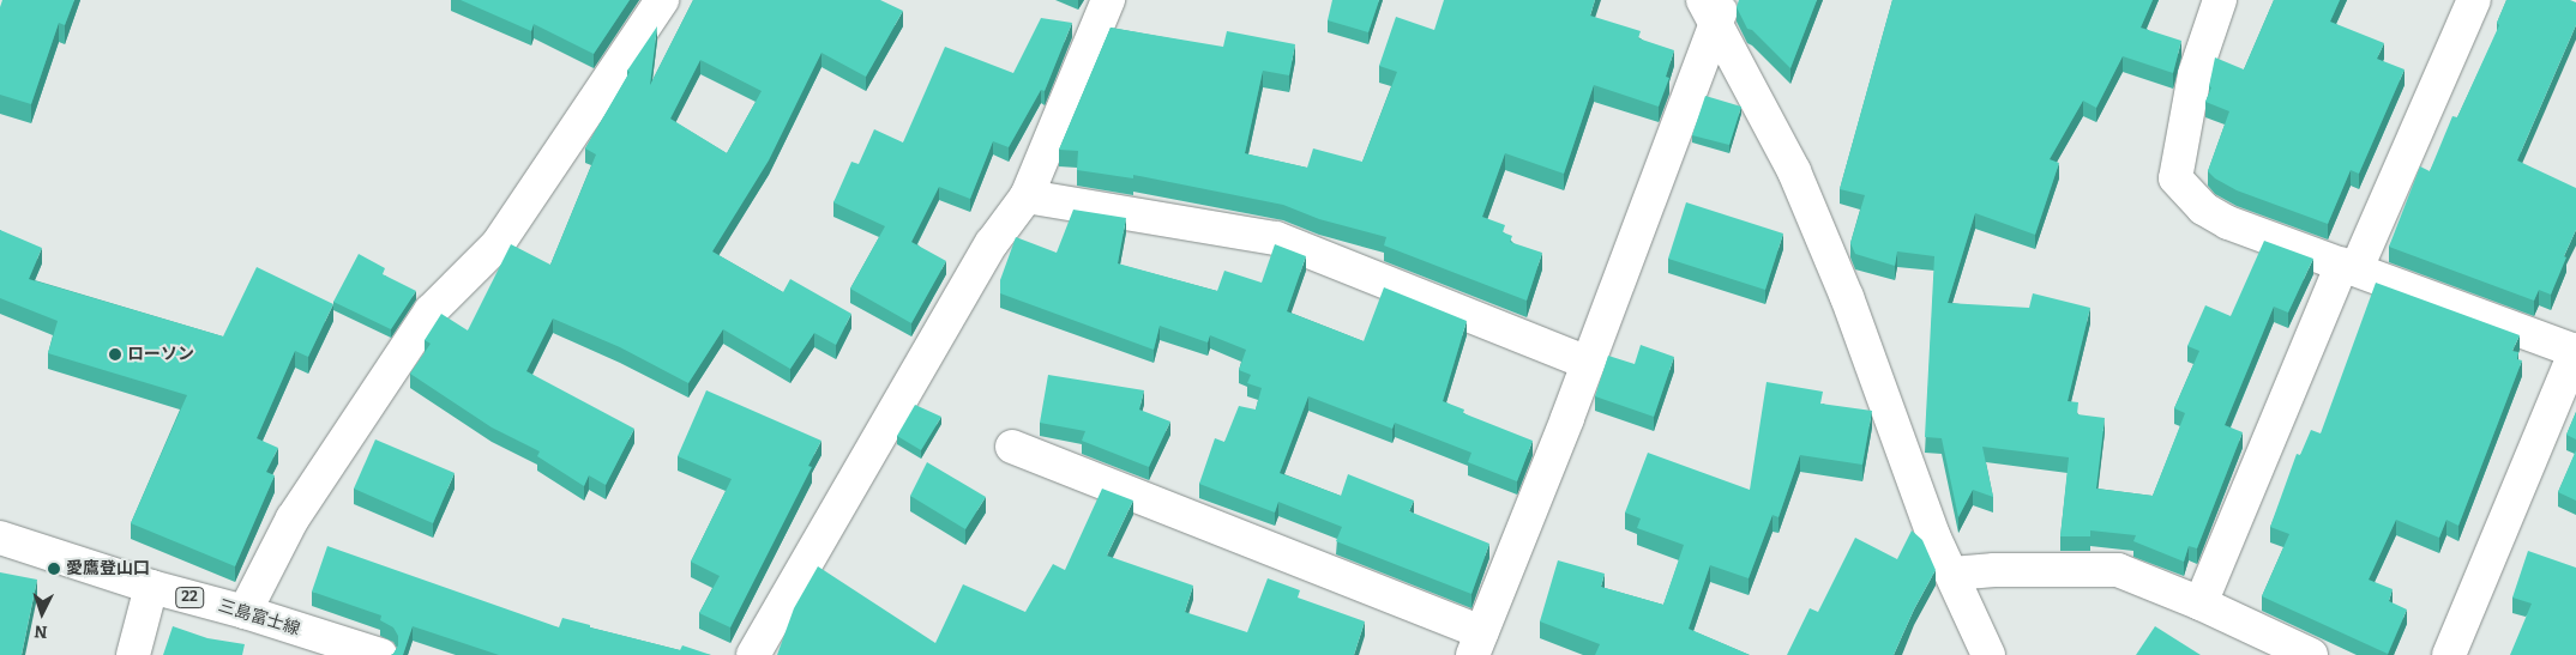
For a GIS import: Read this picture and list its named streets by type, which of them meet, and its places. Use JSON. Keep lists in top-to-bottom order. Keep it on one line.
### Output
{"streets":{"street":["22","三島富士線"]},"places":["ローソン","愛鷹登山口"],"north":"bottom"}
